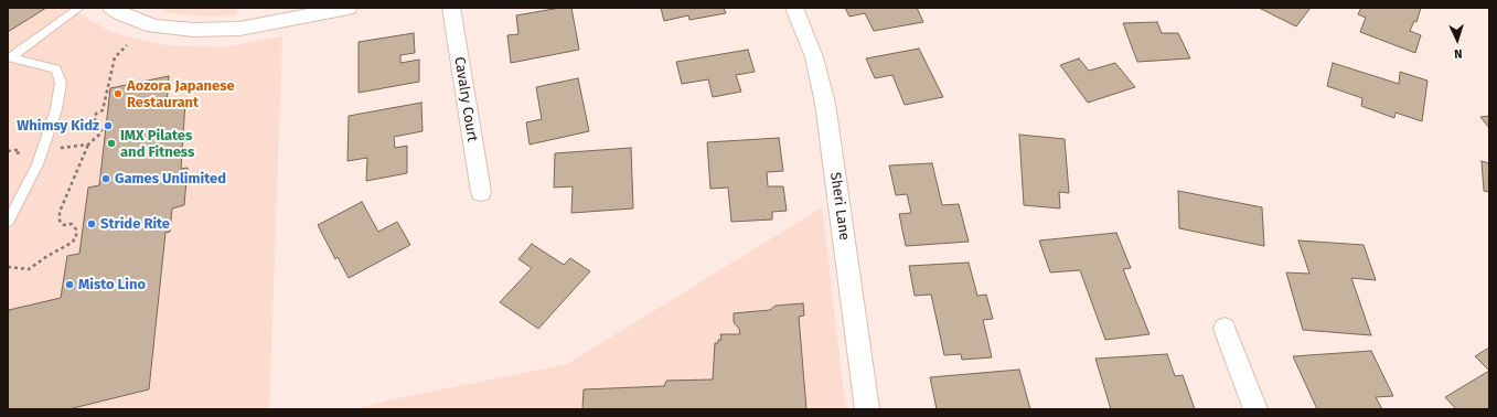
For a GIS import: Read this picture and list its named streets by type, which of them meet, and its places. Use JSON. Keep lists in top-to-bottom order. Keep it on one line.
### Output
{"streets":{"street":["Cavalry Court","Sheri Lane"]},"places":["Aozora Japanese Restaurant","Whimsy Kidz","IMX Pilates and Fitness","Games Unlimited","Stride Rite","Misto Lino"],"north":"bottom"}
